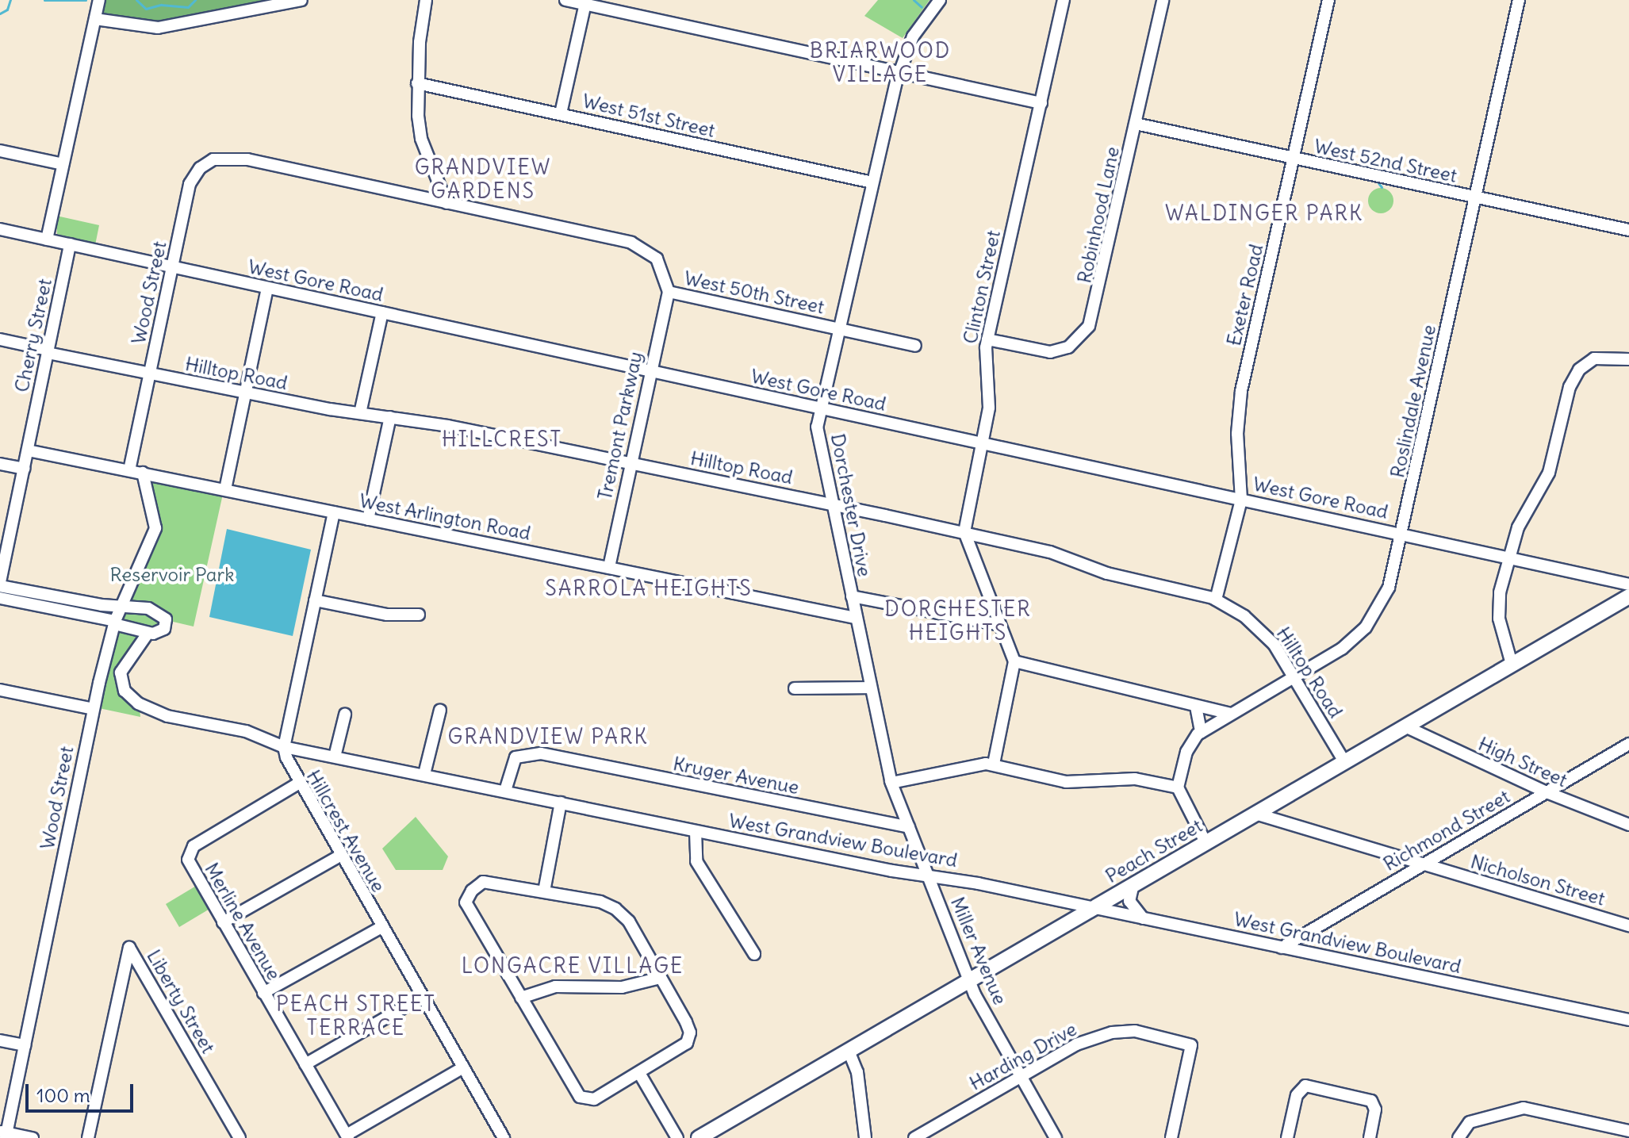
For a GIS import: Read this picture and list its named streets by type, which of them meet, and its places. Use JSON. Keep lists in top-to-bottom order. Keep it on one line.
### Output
{"streets":{"main road":["Peach Street"],"street":["West 51st Street","West 52nd Street","Robinhood Lane","West Gore Road","Clinton Street","Wood Street","West 50th Street","Exeter Road","Cherry Street","Hilltop Road","Roslindale Avenue","Tremont Parkway","Dorchester Drive","West Arlington Road","High Street","Kruger Avenue","Richmond Street","Hillcrest Avenue","West Grandview Boulevard","Nicholson Street","Merline Avenue","Miller Avenue","Liberty Street","Harding Drive"]},"crossings":[["West 51st Street","Dorchester Drive"],["West 52nd Street","Robinhood Lane"],["West 52nd Street","Exeter Road"],["West 52nd Street","Roslindale Avenue"],["Robinhood Lane","Clinton Street"],["West Gore Road","Clinton Street"],["West Gore Road","Wood Street"],["West Gore Road","Exeter Road"],["West Gore Road","Cherry Street"],["West Gore Road","Roslindale Avenue"],["West Gore Road","Tremont Parkway"],["West Gore Road","Dorchester Drive"],["Clinton Street","Hilltop Road"],["Wood Street","West 50th Street"],["Wood Street","Hilltop Road"],["Wood Street","West Arlington Road"],["Wood Street","West Grandview Boulevard"],["West 50th Street","Tremont Parkway"],["West 50th Street","Dorchester Drive"],["Exeter Road","Hilltop Road"],["Cherry Street","Hilltop Road"],["Cherry Street","West Arlington Road"],["Hilltop Road","Roslindale Avenue"],["Hilltop Road","Tremont Parkway"],["Hilltop Road","Dorchester Drive"],["Hilltop Road","Peach Street"],["Tremont Parkway","West Arlington Road"],["Dorchester Drive","West Arlington Road"],["Dorchester Drive","Kruger Avenue"],["Dorchester Drive","West Grandview Boulevard"],["Dorchester Drive","Miller Avenue"],["High Street","Richmond Street"],["High Street","Peach Street"],["Kruger Avenue","West Grandview Boulevard"],["Richmond Street","West Grandview Boulevard"],["Richmond Street","Nicholson Street"],["Hillcrest Avenue","West Grandview Boulevard"],["Hillcrest Avenue","Merline Avenue"],["West Grandview Boulevard","Peach Street"],["West Grandview Boulevard","Miller Avenue"],["Peach Street","Nicholson Street"],["Peach Street","Miller Avenue"],["Miller Avenue","Harding Drive"]],"districts":["BRIARWOOD VILLAGE","GRANDVIEW GARDENS","WALDINGER PARK","HILLCREST","SARROLA HEIGHTS","DORCHESTER HEIGHTS","GRANDVIEW PARK","LONGACRE VILLAGE","PEACH STREET TERRACE"],"parks":["Reservoir Park"],"scale_bar":"100 m"}
